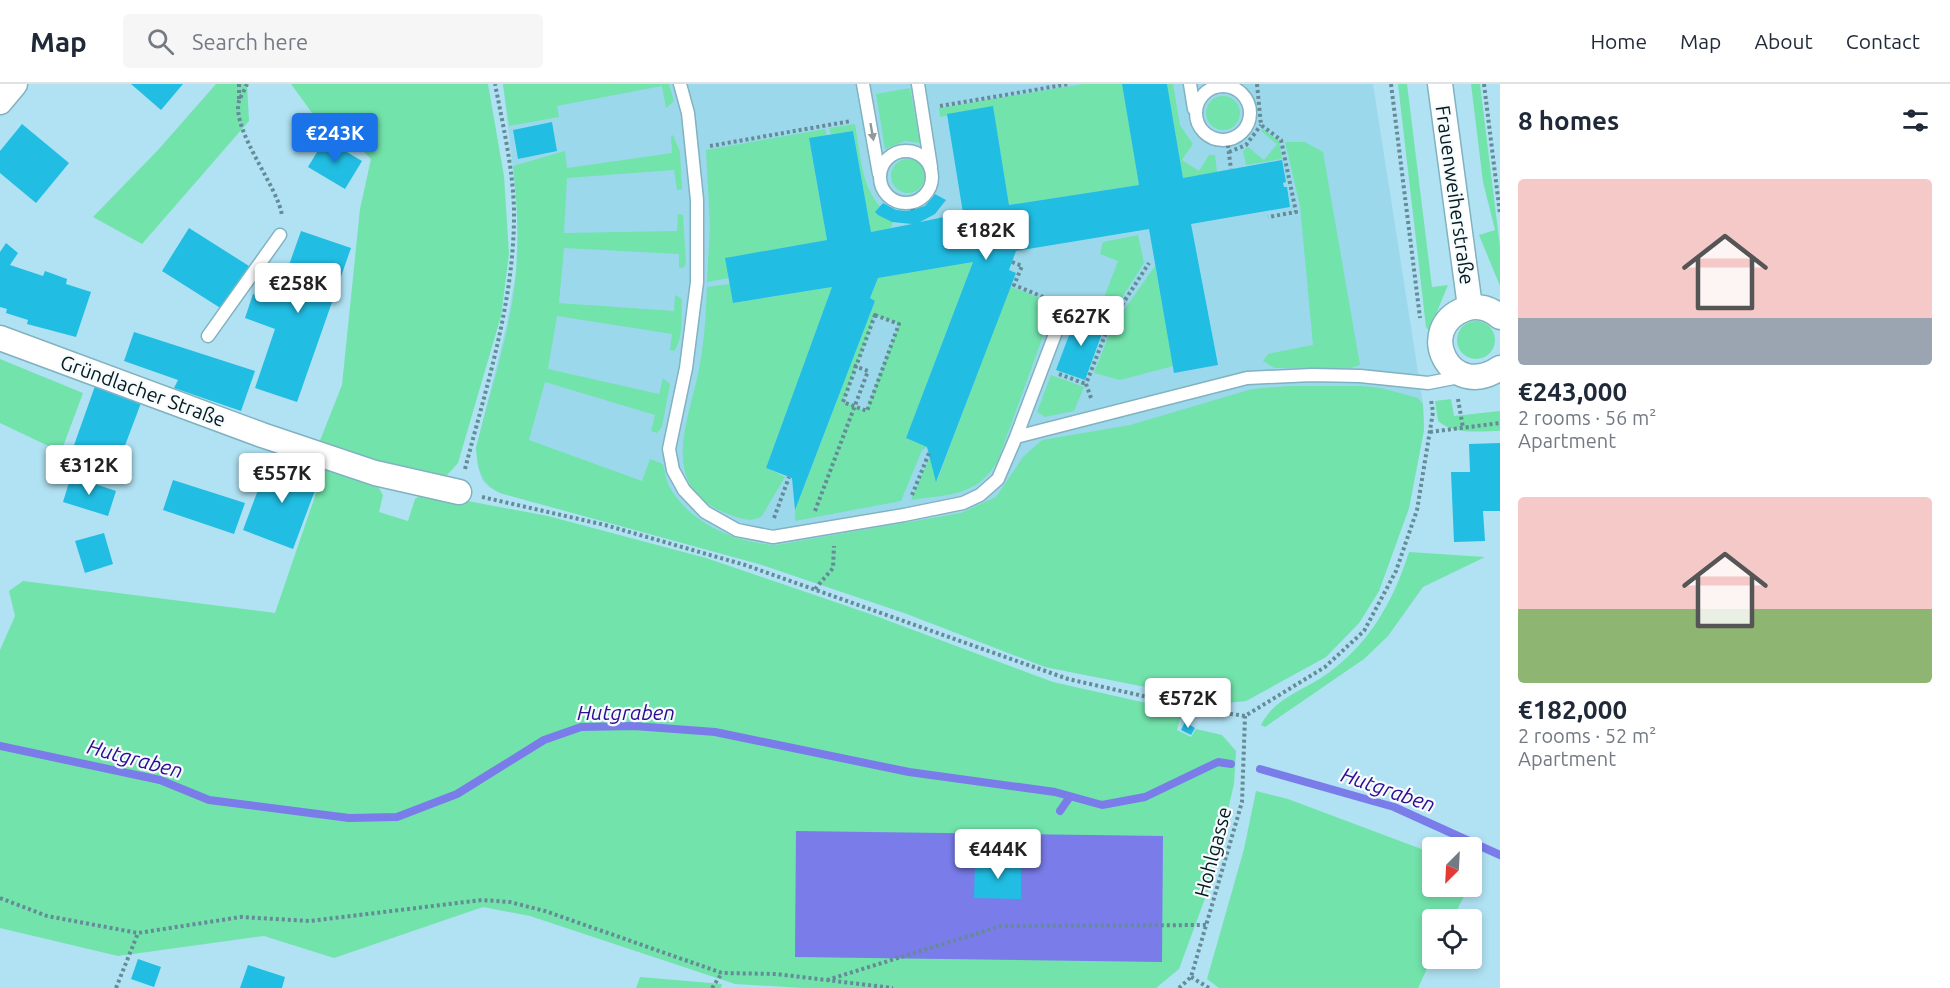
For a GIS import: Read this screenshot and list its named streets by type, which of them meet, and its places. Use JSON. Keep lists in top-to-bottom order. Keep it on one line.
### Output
{"streets":{"street":["Frauenweiherstraße","Gründlacher Straße"],"path":["Hohlgasse"]},"water":["Hutgraben"],"north":"bottom left","page":{"header":"Map","search":"Search here","nav":["Home","Map","About","Contact"],"heading":"8 homes","price":["€243K","€182K","€258K","€627K","€312K","€557K","€572K","€444K"],"list":[{"name":"€243,000","note":"2 rooms · 56 m² · Apartment"},{"name":"€182,000","note":"2 rooms · 52 m² · Apartment"}]}}
